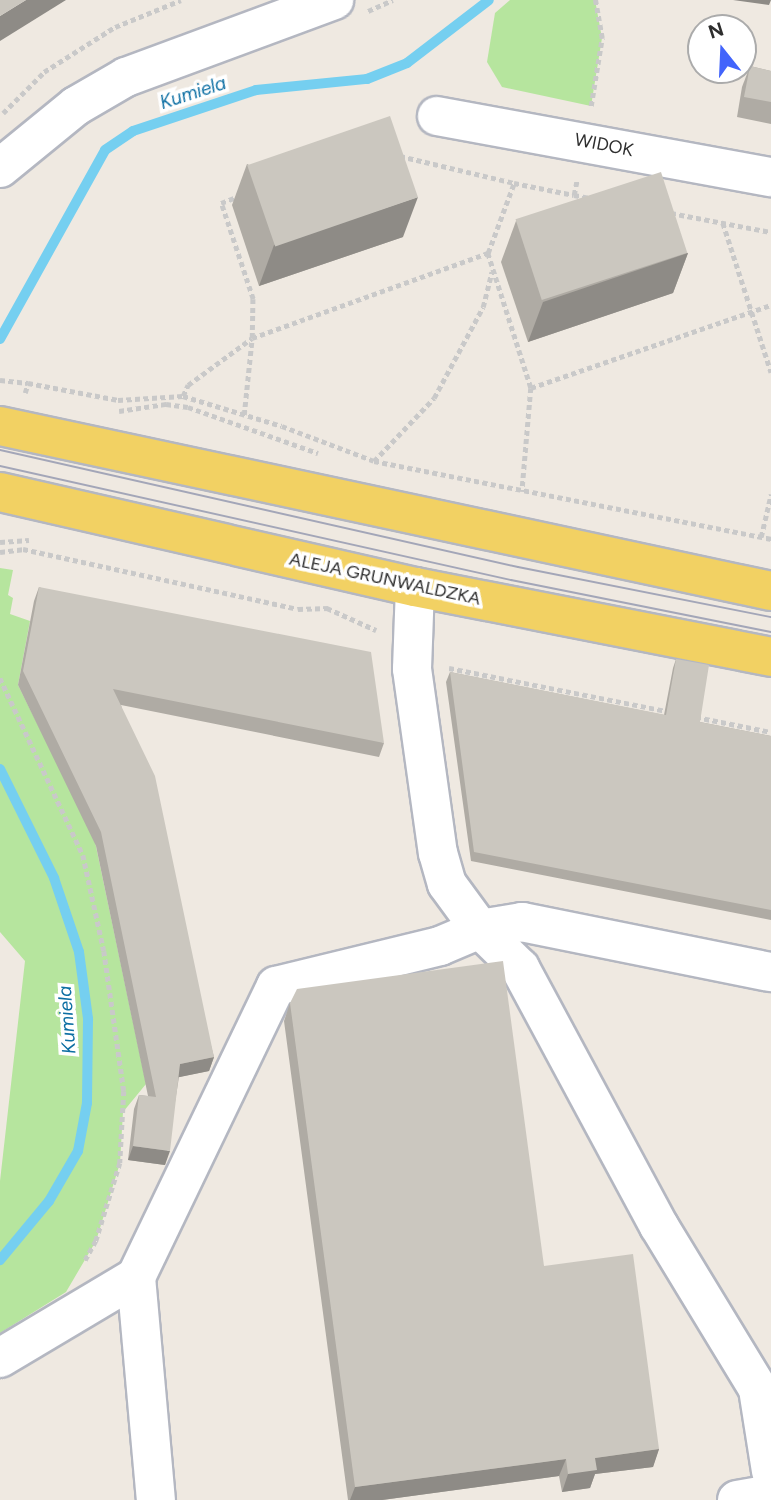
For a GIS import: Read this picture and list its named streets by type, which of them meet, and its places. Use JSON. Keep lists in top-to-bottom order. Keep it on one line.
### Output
{"streets":{"main road":["ALEJA GRUNWALDZKA"],"street":["WIDOK"]},"water":["Kumiela"],"north":"top"}
